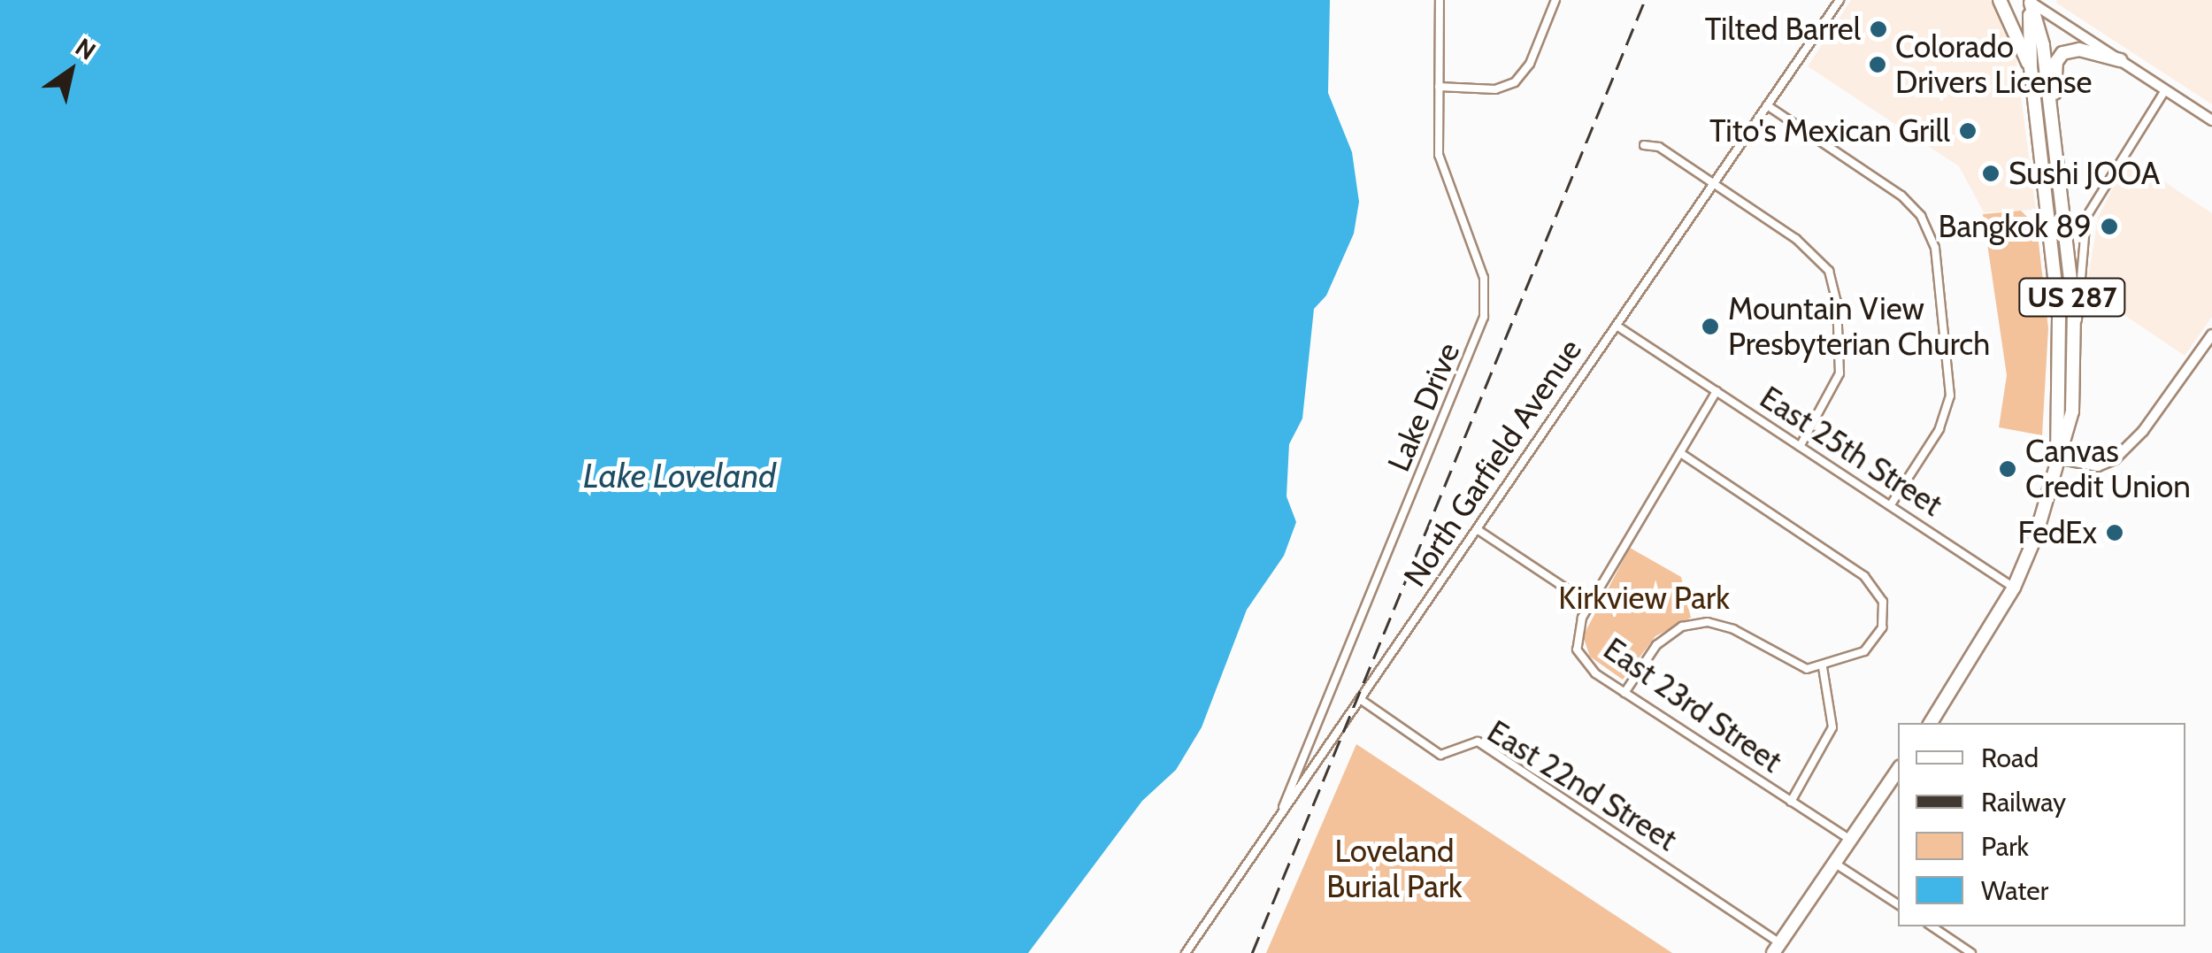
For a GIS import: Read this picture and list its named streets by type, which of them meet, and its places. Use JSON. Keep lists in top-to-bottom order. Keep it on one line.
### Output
{"streets":{"highway":["US 287"],"street":["Lake Drive","East 25th Street","North Garfield Avenue","East 23rd Street","East 22nd Street"]},"crossings":[["US 287","East 25th Street"],["Lake Drive","North Garfield Avenue"],["East 25th Street","North Garfield Avenue"],["North Garfield Avenue","East 23rd Street"],["North Garfield Avenue","East 22nd Street"]],"water":["Lake Loveland"],"parks":["Kirkview Park","Loveland Burial Park"],"places":["Tilted Barrel","Colorado Drivers License","Tito's Mexican Grill","Sushi JOOA","Bangkok 89","Mountain View Presbyterian Church","Canvas Credit Union","FedEx"],"legend":["Road","Railway","Park","Water"],"north":"top right"}
